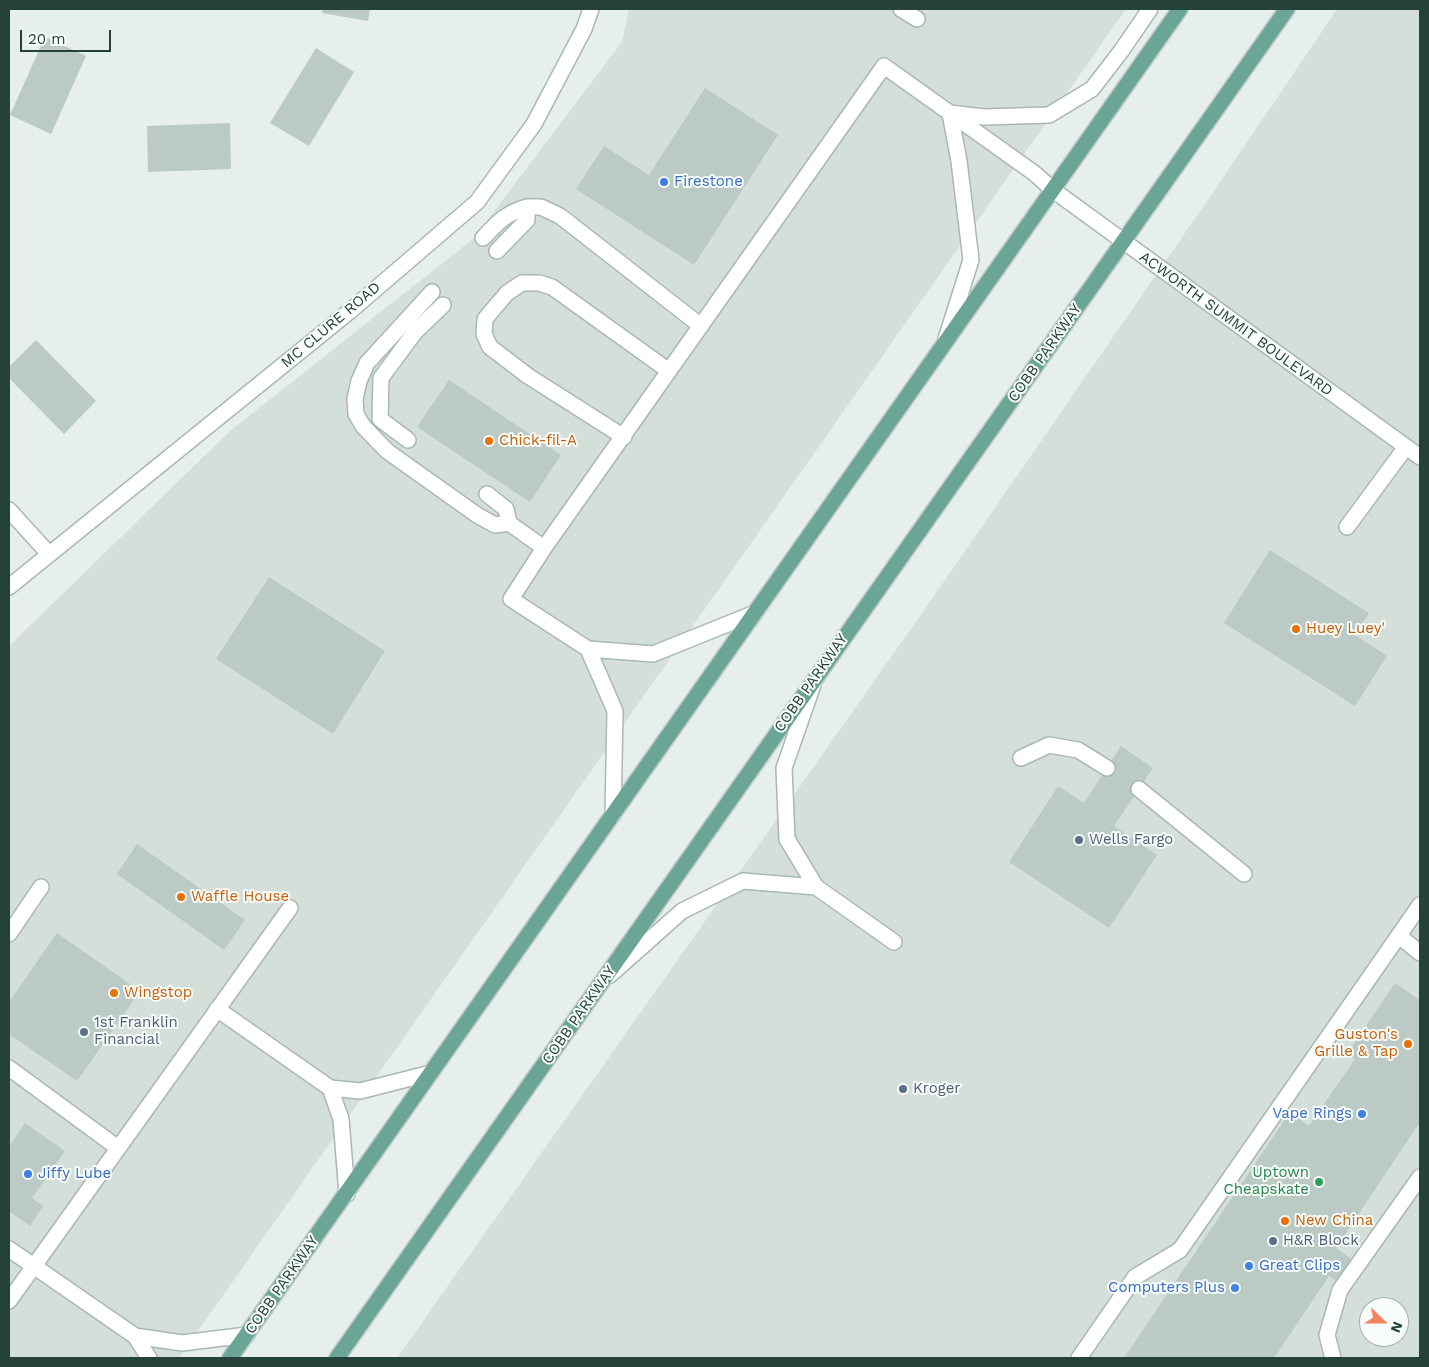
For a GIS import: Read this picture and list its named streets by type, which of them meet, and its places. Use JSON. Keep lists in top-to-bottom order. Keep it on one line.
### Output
{"streets":{"main road":["COBB PARKWAY"],"street":["ACWORTH SUMMIT BOULEVARD","MC CLURE ROAD"]},"crossings":[["ACWORTH SUMMIT BOULEVARD","COBB PARKWAY"]],"places":["Firestone","Chick-fil-A","Huey Luey'","Wells Fargo","Waffle House","Wingstop","1st Franklin Financial","Guston's Grille & Tap","Kroger","Vape Rings","Jiffy Lube","Uptown Cheapskate","New China","H&R Block","Great Clips","Computers Plus"],"scale_bar":"20 m","north":"right"}
